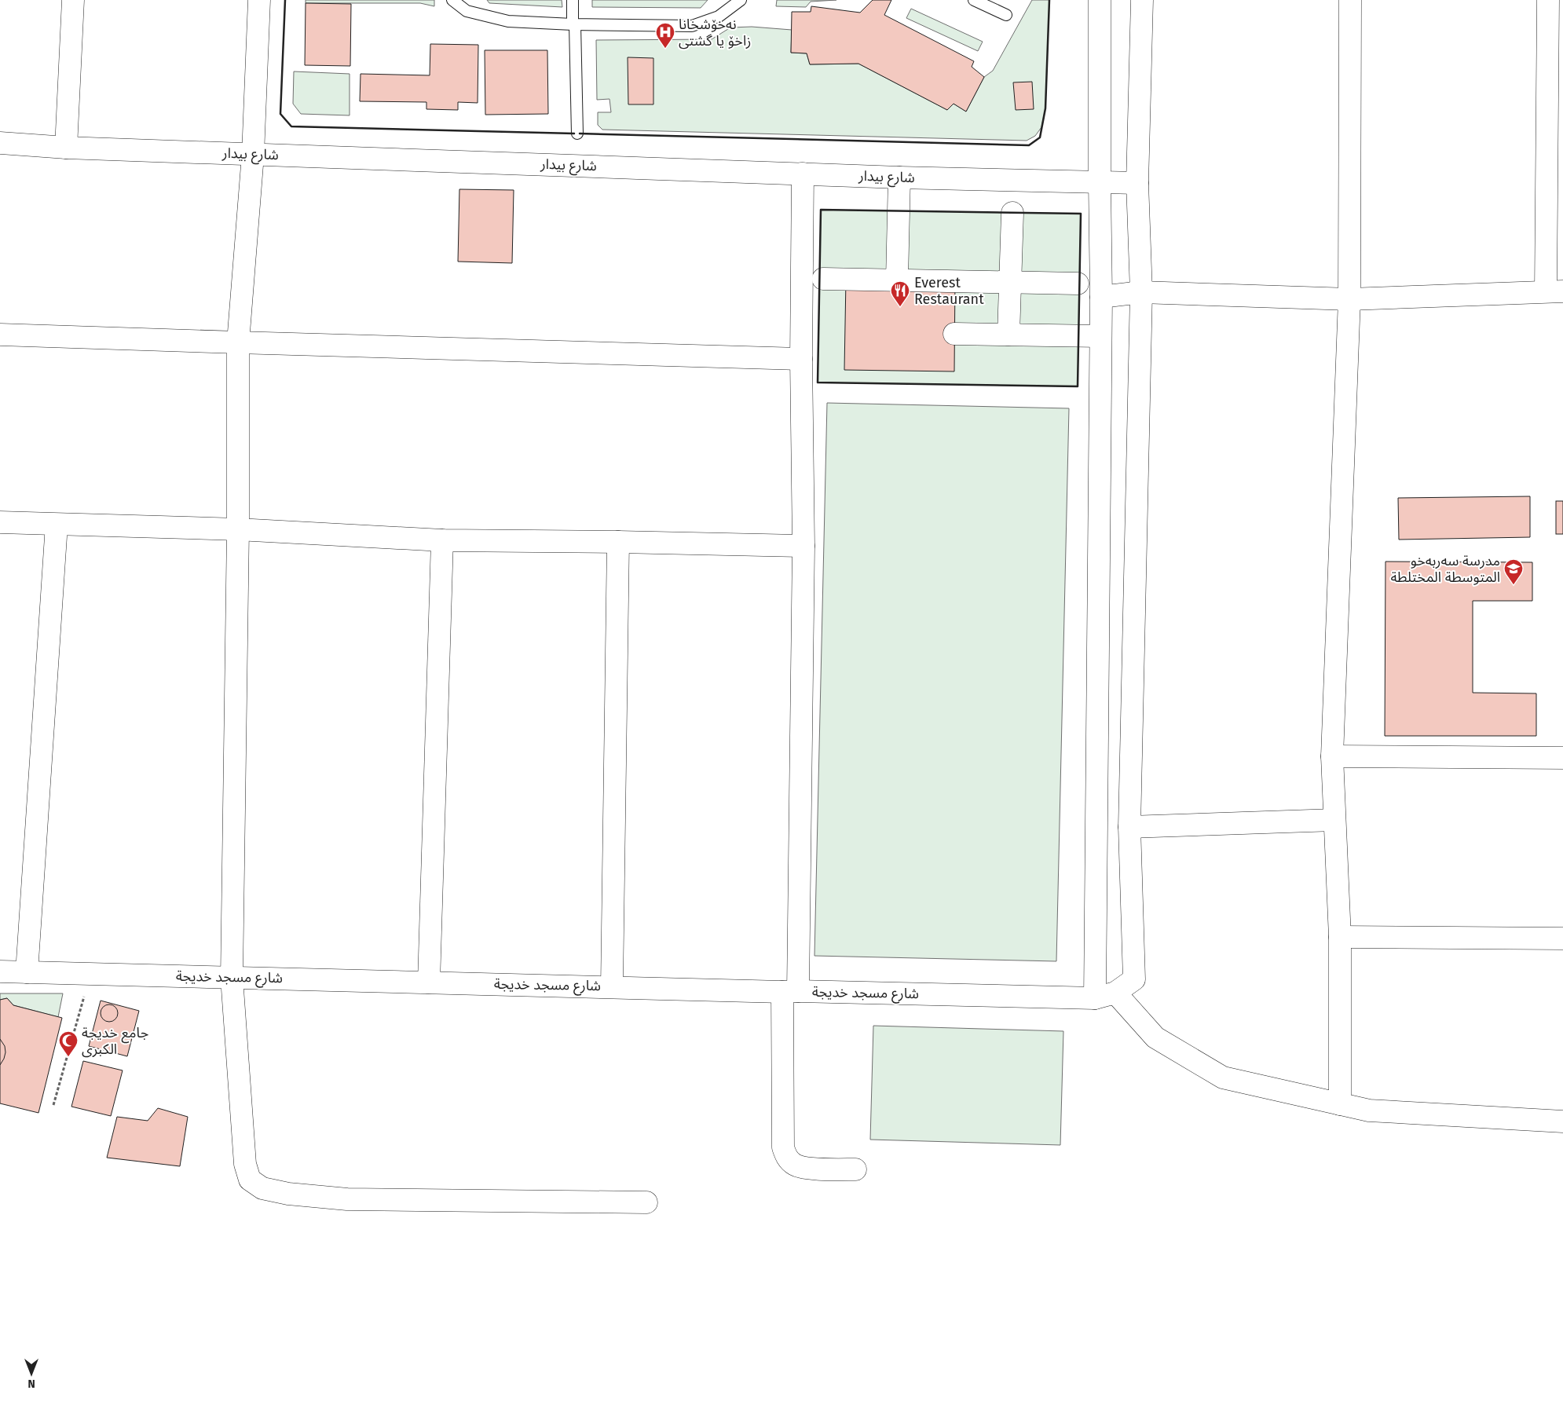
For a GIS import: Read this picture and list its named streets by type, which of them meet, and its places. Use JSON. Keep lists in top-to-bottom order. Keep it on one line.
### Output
{"streets":{"street":["شارع بيدار","شارع مسجد خديجة"]},"places":{"hospital":["نەخۆشخانا زاخۆ یا گشتی"],"restaurant":["Everest Restaurant"],"school or university":["مدرسة سەربەخو المتوسطة المختلطة"],"mosque":["جامع خديجة الكبرى"]},"north":"bottom"}
